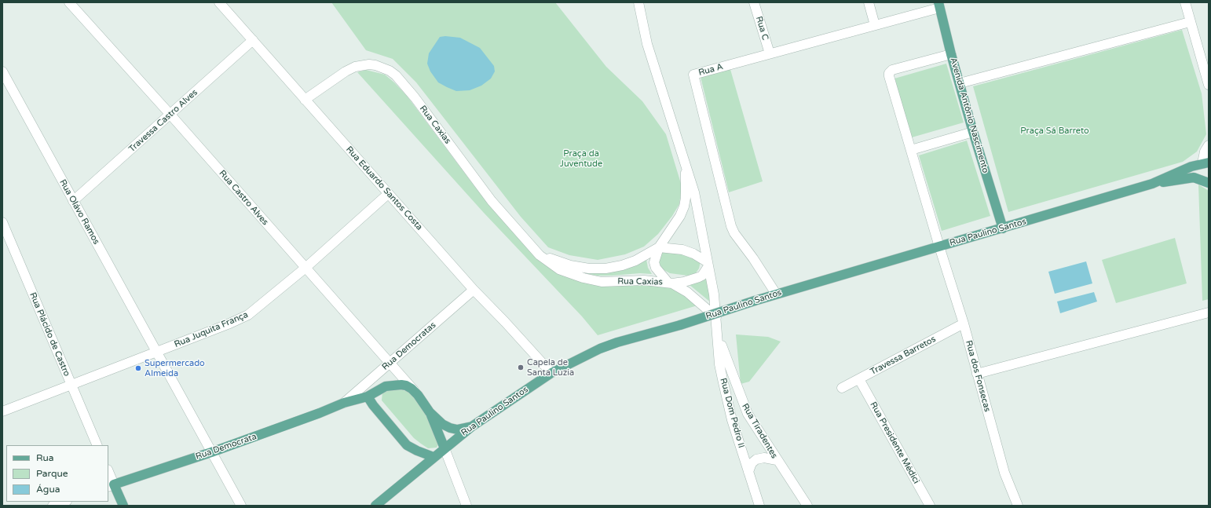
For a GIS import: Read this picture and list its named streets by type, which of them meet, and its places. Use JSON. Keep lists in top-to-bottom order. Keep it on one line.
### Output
{"streets":{"main road":["Avenida Antônio Nascimento","Rua Paulino Santos","Rua Democrata"],"street":["Rua C","Rua A","Travessa Castro Alves","Rua Caxias","Rua Eduardo Santos Costa","Rua Castro Alves","Rua Olávo Ramos","Rua Juquita França","Rua Plácido de Castro","Rua Democratas","Travessa Barretos","Rua dos Fonsecas","Rua Dom Pedro II","Rua Tiradentes","Rua Presidente Médici"]},"crossings":[["Rua C","Rua A"],["Rua A","Avenida Antônio Nascimento"],["Rua A","Rua Paulino Santos"],["Avenida Antônio Nascimento","Rua Paulino Santos"],["Travessa Castro Alves","Rua Eduardo Santos Costa"],["Travessa Castro Alves","Rua Castro Alves"],["Travessa Castro Alves","Rua Olávo Ramos"],["Rua Caxias","Rua Eduardo Santos Costa"],["Rua Caxias","Rua Dom Pedro II"],["Rua Eduardo Santos Costa","Rua Paulino Santos"],["Rua Eduardo Santos Costa","Rua Juquita França"],["Rua Eduardo Santos Costa","Rua Democratas"],["Rua Castro Alves","Rua Juquita França"],["Rua Castro Alves","Rua Democratas"],["Rua Castro Alves","Rua Democrata"],["Rua Olávo Ramos","Rua Juquita França"],["Rua Olávo Ramos","Rua Democrata"],["Rua Paulino Santos","Rua dos Fonsecas"],["Rua Juquita França","Rua Plácido de Castro"],["Rua Democratas","Rua Democrata"],["Travessa Barretos","Rua dos Fonsecas"],["Travessa Barretos","Rua Presidente Médici"],["Rua Dom Pedro II","Rua Tiradentes"]],"parks":["Praça Sá Barreto","Praça da Juventude"],"places":["Capela de Santa Luzia","Supermercado Almeida"],"legend":["Rua","Parque","Água"]}
